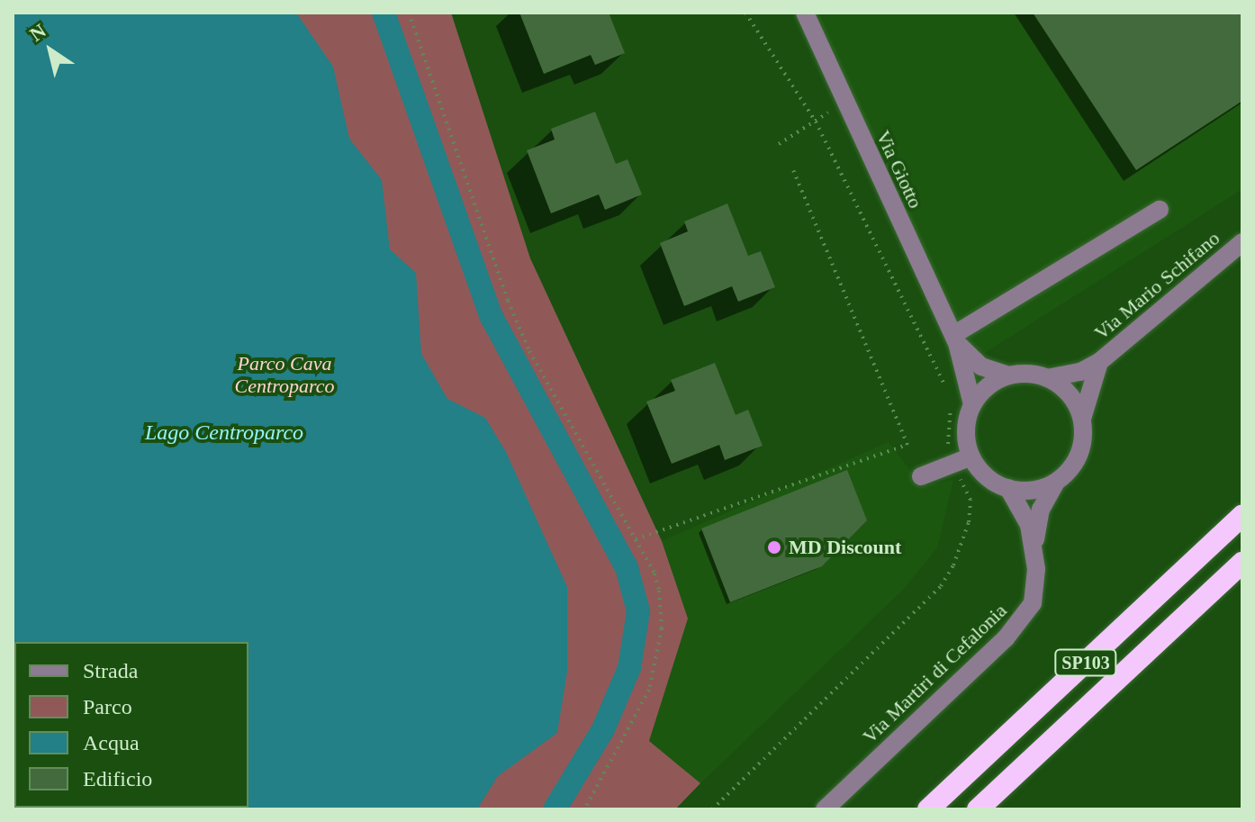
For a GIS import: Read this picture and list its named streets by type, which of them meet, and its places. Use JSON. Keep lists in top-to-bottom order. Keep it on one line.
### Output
{"streets":{"highway":["SP103"],"street":["Via Giotto","Via Mario Schifano","Via Martiri di Cefalonia"]},"crossings":[["Via Giotto","Via Mario Schifano"],["Via Giotto","Via Martiri di Cefalonia"],["Via Mario Schifano","Via Martiri di Cefalonia"]],"water":["Lago Centroparco"],"parks":["Parco Cava Centroparco"],"places":["MD Discount"],"legend":["Strada","Parco","Acqua","Edificio"],"north":"top left"}
